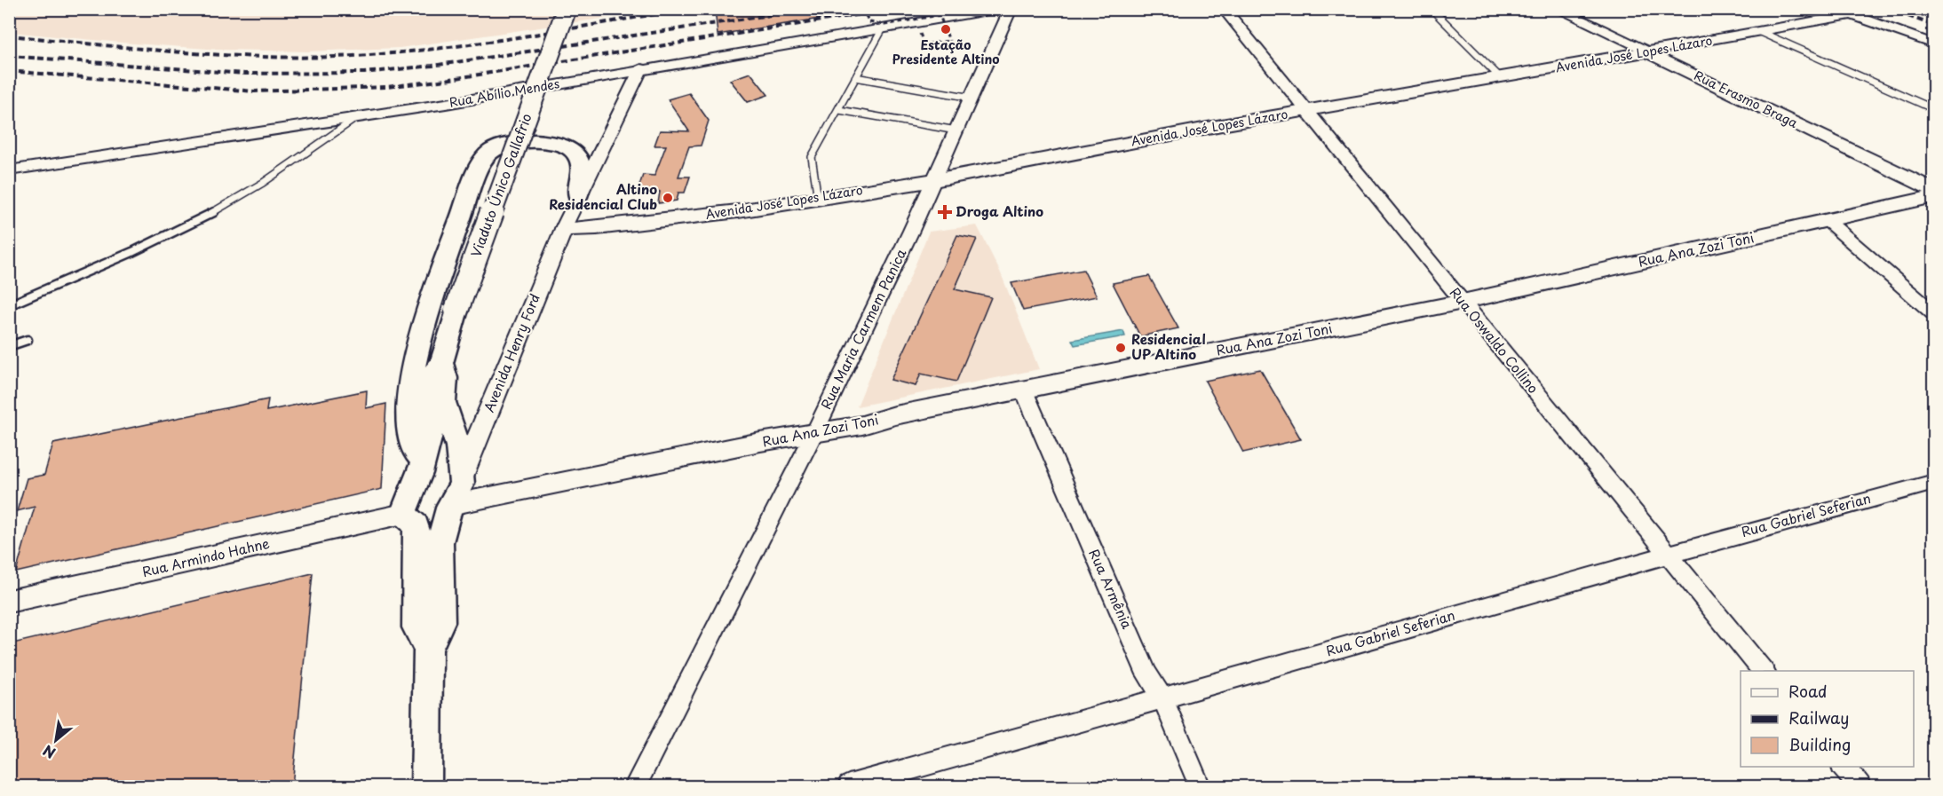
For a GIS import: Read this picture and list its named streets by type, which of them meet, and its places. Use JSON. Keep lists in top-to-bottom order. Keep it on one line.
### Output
{"streets":{"main road":["Viaduto Único Gallafrio","Avenida Henry Ford"],"street":["Avenida José Lopes Lázaro","Rua Abílio Mendes","Rua Erasmo Braga","Rua Ana Zozi Toni","Rua Maria Carmem Panica","Rua Oswaldo Collino","Rua Gabriel Seferian","Rua Armindo Hahne","Rua Armênia"]},"crossings":[["Avenida José Lopes Lázaro","Rua Erasmo Braga"],["Avenida José Lopes Lázaro","Rua Maria Carmem Panica"],["Avenida José Lopes Lázaro","Rua Oswaldo Collino"],["Avenida José Lopes Lázaro","Avenida Henry Ford"],["Rua Abílio Mendes","Avenida Henry Ford"],["Viaduto Único Gallafrio","Rua Ana Zozi Toni"],["Viaduto Único Gallafrio","Avenida Henry Ford"],["Viaduto Único Gallafrio","Rua Armindo Hahne"],["Rua Ana Zozi Toni","Rua Maria Carmem Panica"],["Rua Ana Zozi Toni","Rua Oswaldo Collino"],["Rua Ana Zozi Toni","Avenida Henry Ford"],["Rua Ana Zozi Toni","Rua Armênia"],["Rua Oswaldo Collino","Rua Gabriel Seferian"],["Avenida Henry Ford","Rua Armindo Hahne"],["Rua Gabriel Seferian","Rua Armênia"]],"places":{"other":["Estação Presidente Altino","Altino Residencial Club","Residencial UP Altino"],"health":["Droga Altino"]},"legend":["Road","Railway","Building"],"north":"bottom left"}
